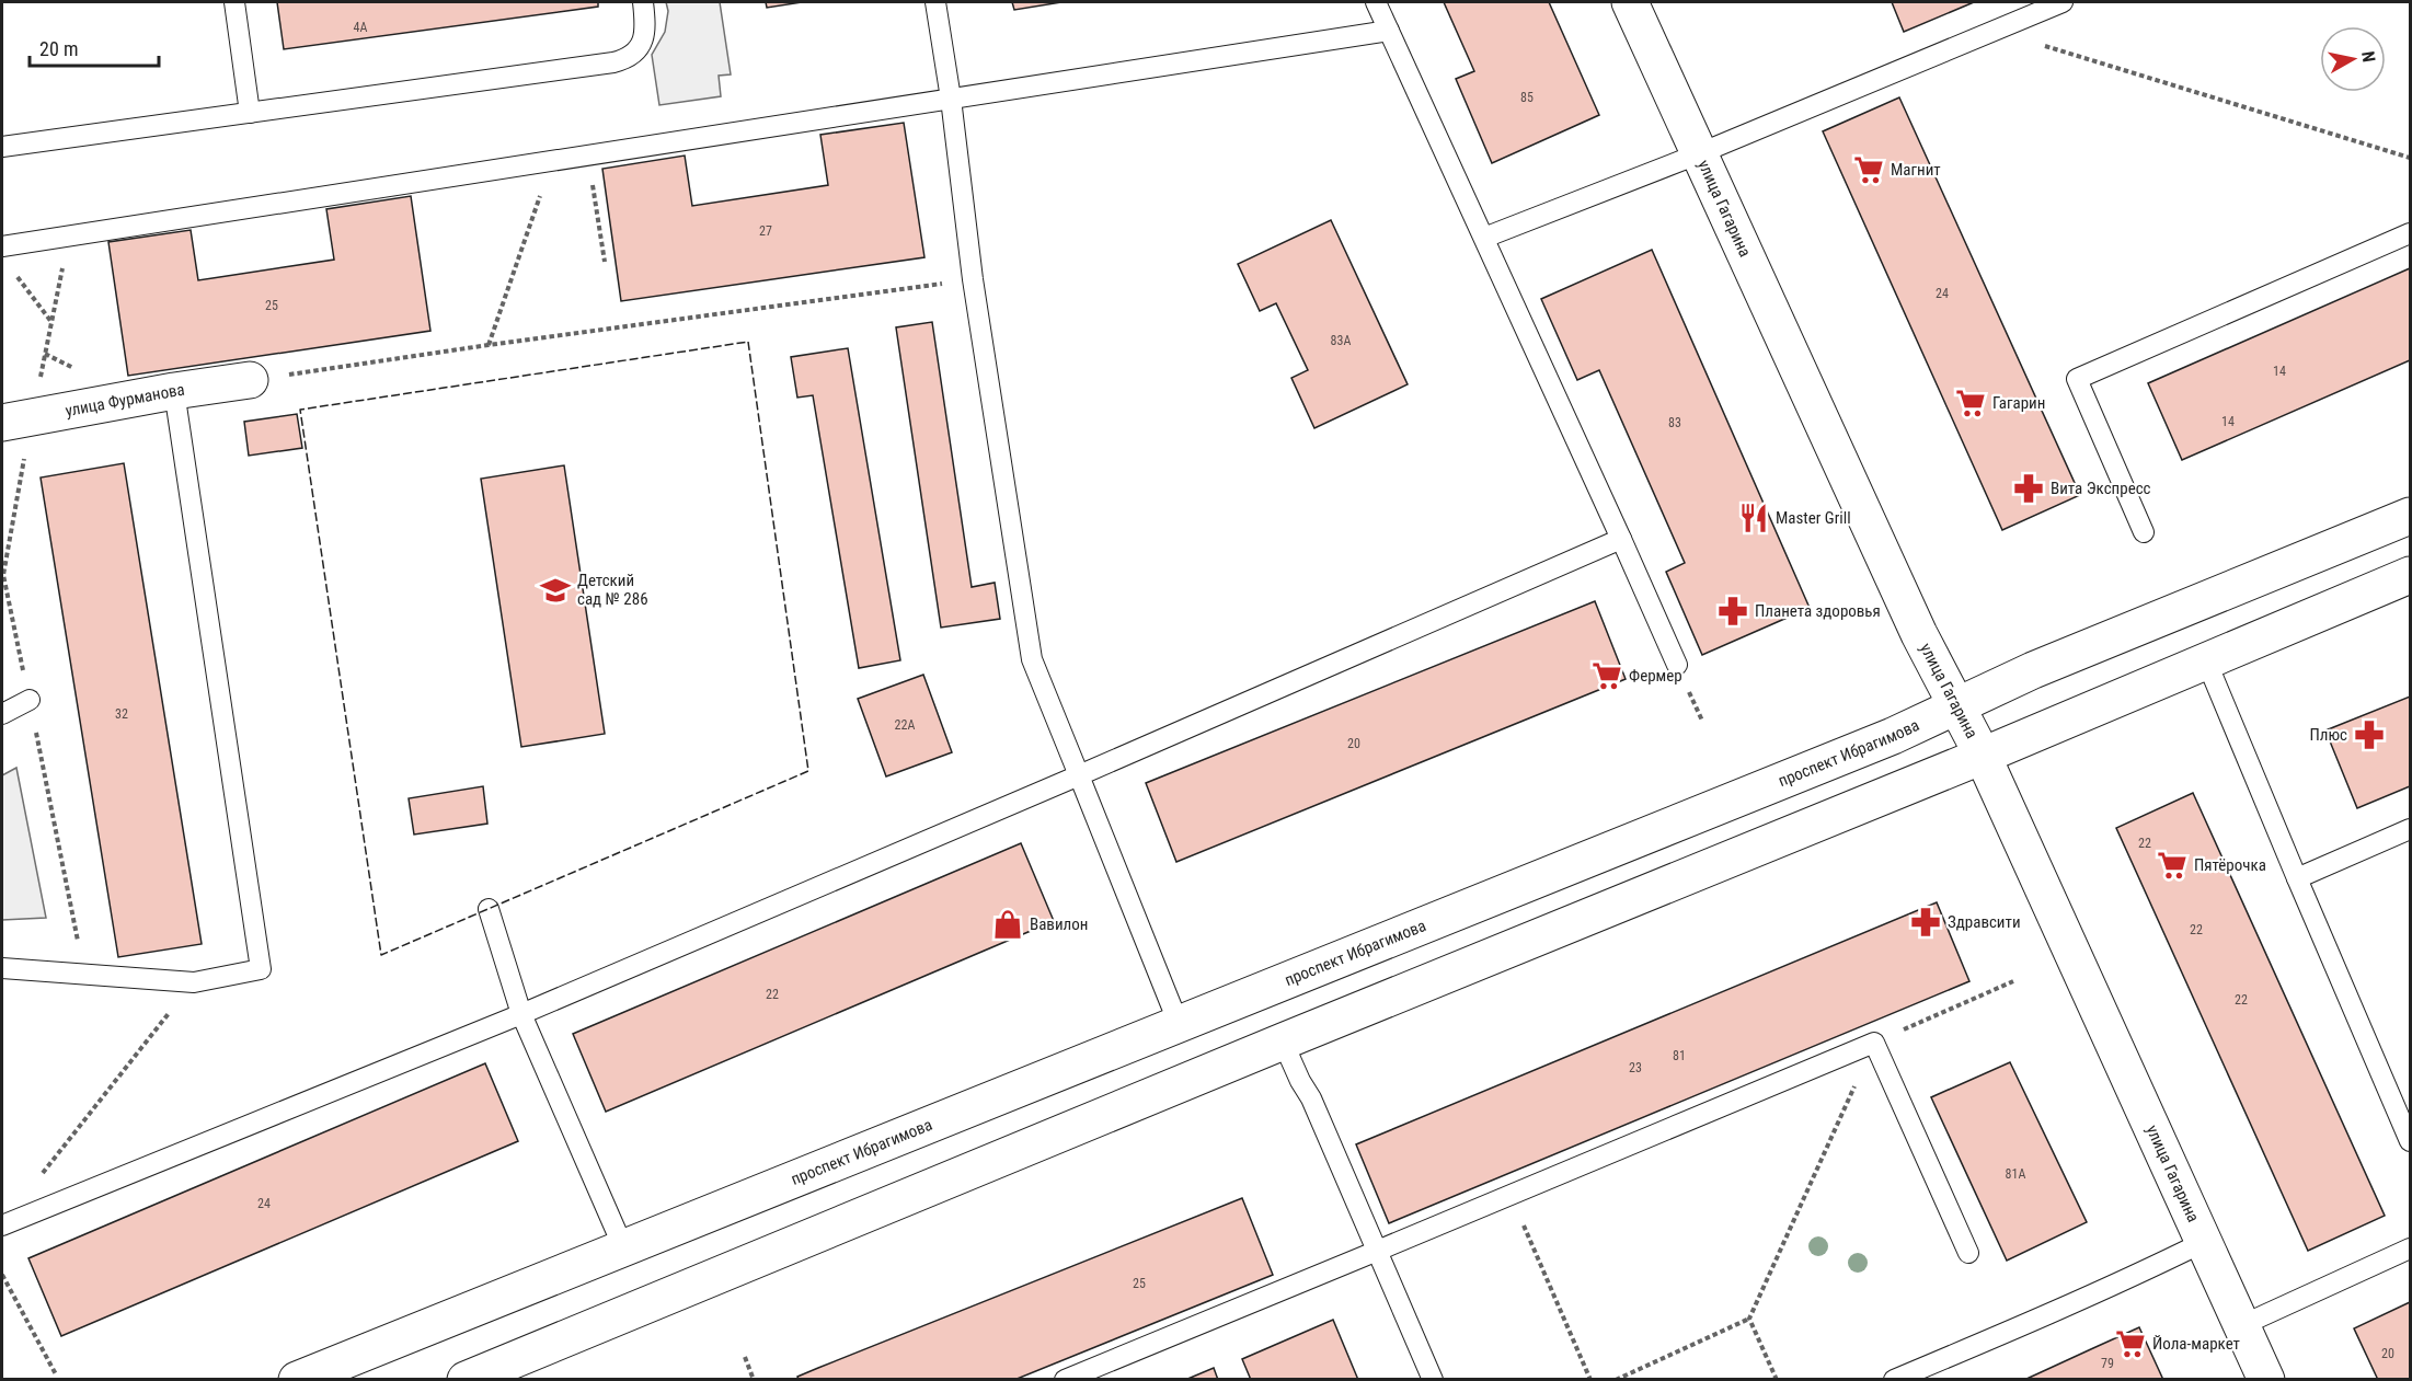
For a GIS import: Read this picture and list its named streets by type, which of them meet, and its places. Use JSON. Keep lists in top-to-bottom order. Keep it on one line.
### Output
{"streets":{"main road":["улица Гагарина","улица Фурманова","проспект Ибрагимова"]},"crossings":[["улица Гагарина","проспект Ибрагимова"]],"places":{"supermarket":["Магнит","Гагарин","Фермер","Пятёрочка","Йола-маркет"],"pharmacy":["Вита Экспресс","Планета здоровья","Плюс","Здравсити"],"restaurant":["Master Grill"],"school or university":["Детский сад № 286"],"shop":["Вавилон"]},"house_numbers":["4А","85","27","24","25","83А","14","14","83","32","22А","20","22","22","22","22","81","23","81А","24","25","20","79"],"scale_bar":"20 m","north":"right"}
